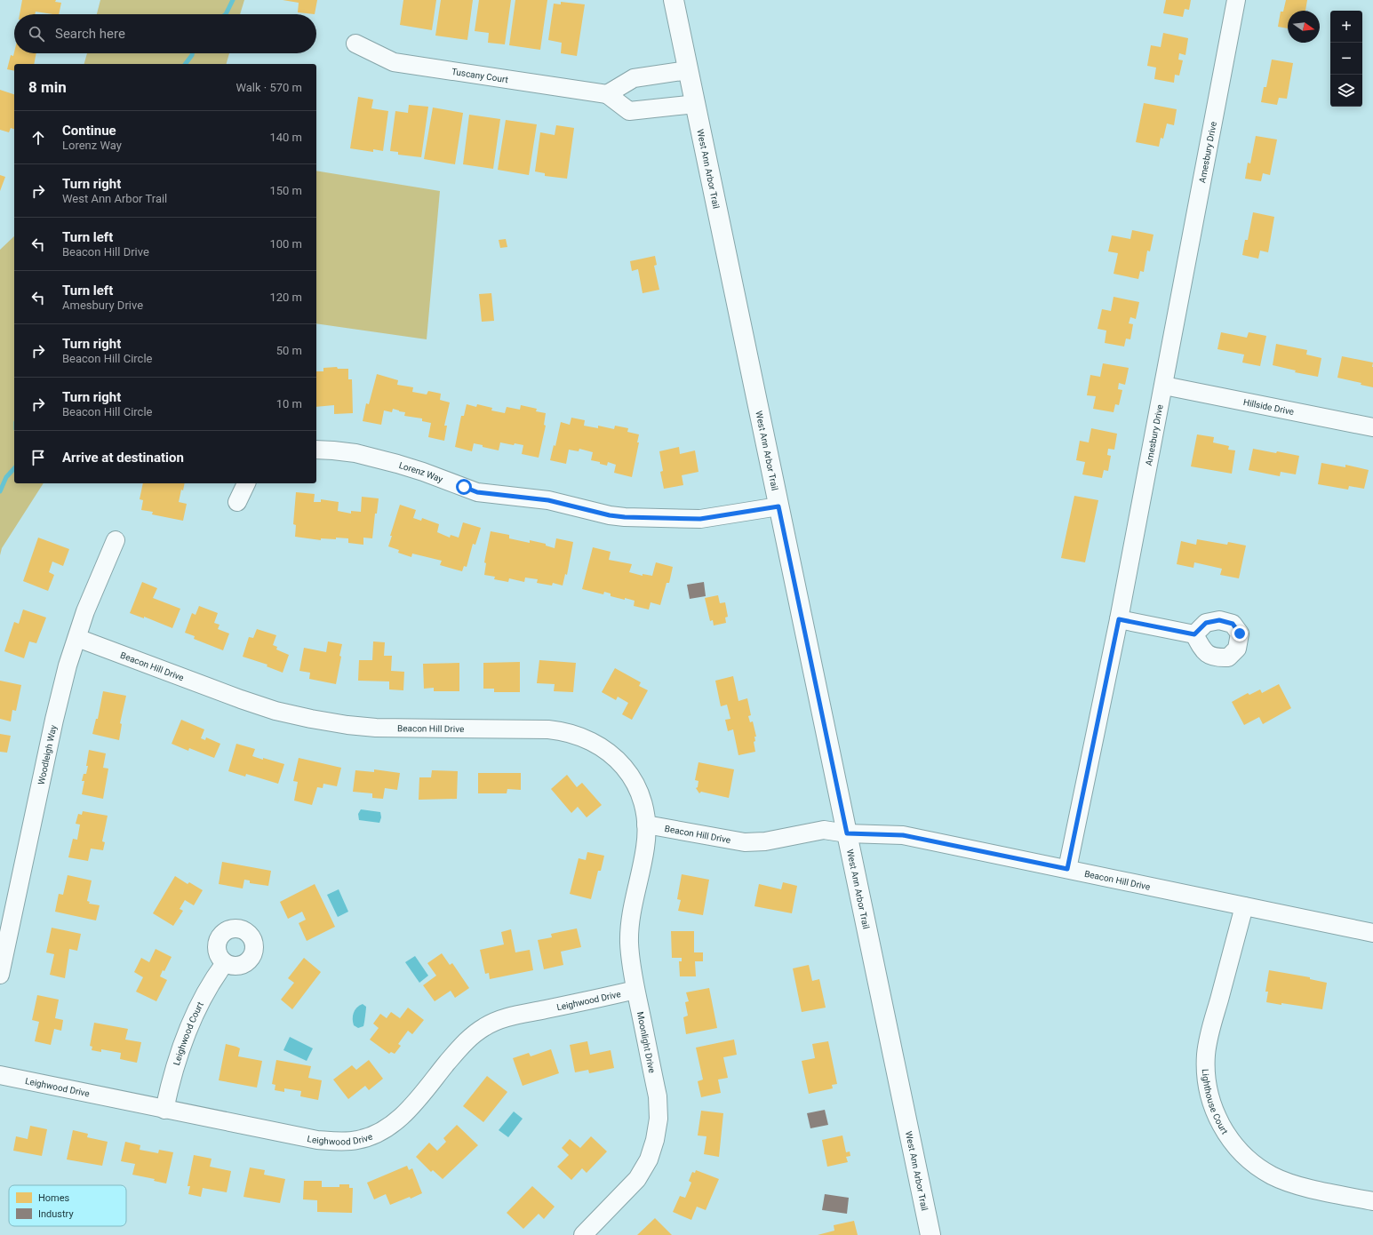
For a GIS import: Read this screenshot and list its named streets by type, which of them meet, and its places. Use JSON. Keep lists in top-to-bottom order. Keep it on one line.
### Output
{"streets":{"street":["Tuscany Court","Amesbury Drive","West Ann Arbor Trail","Hillside Drive","Lorenz Way","Beacon Hill Drive","Woodleigh Way","Leighwood Drive","Leighwood Court","Moonlight Drive","Lighthouse Court"]},"crossings":[["Tuscany Court","West Ann Arbor Trail"],["Amesbury Drive","Hillside Drive"],["Amesbury Drive","Beacon Hill Drive"],["West Ann Arbor Trail","Lorenz Way"],["West Ann Arbor Trail","Beacon Hill Drive"],["Beacon Hill Drive","Woodleigh Way"],["Beacon Hill Drive","Moonlight Drive"],["Beacon Hill Drive","Lighthouse Court"],["Leighwood Drive","Leighwood Court"],["Leighwood Drive","Moonlight Drive"]],"legend":["Homes","Industry"],"north":"right","page":{"map_buttons":["+","−"],"search":"Search here","heading":["8 min","Walk · 570 m"],"list":[["Continue","Lorenz Way","140 m"],["Turn right","West Ann Arbor Trail","150 m"],["Turn left","Beacon Hill Drive","100 m"],["Turn left","Amesbury Drive","120 m"],["Turn right","Beacon Hill Circle","50 m"],["Turn right","Beacon Hill Circle","10 m"],"Arrive at destination"]}}
